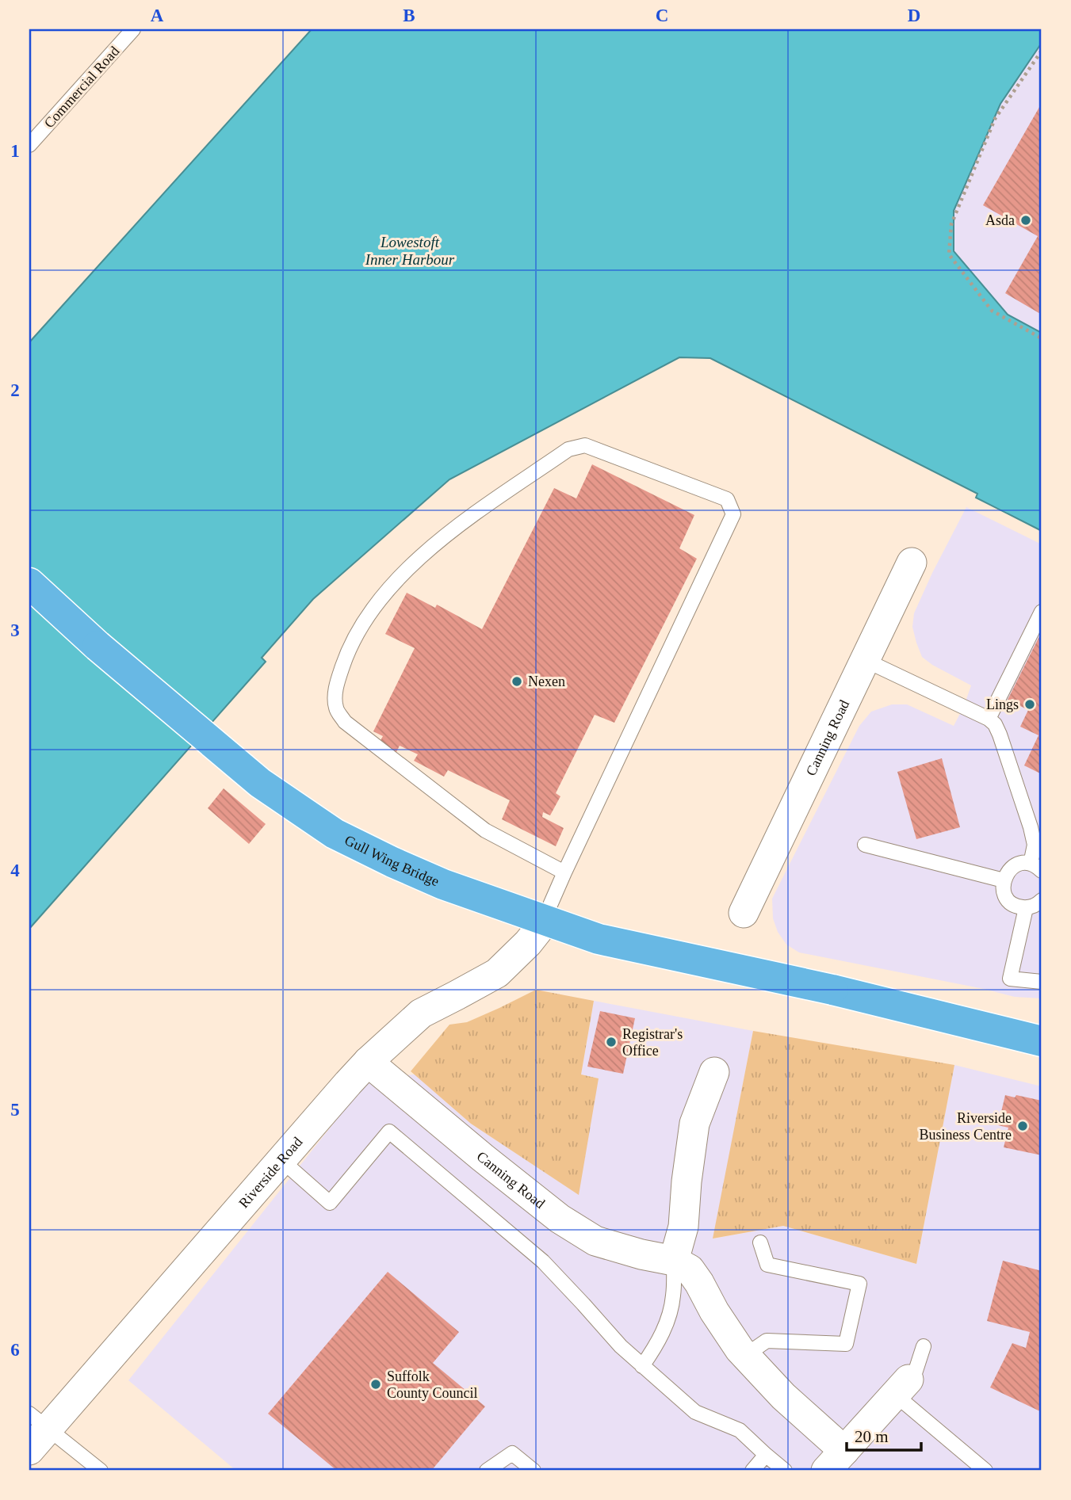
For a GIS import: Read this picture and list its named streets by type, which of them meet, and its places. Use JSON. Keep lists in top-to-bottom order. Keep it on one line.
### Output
{"streets":{"highway":["Gull Wing Bridge"],"street":["Canning Road","Riverside Road"],"lane":["Commercial Road"]},"crossings":[["Canning Road","Riverside Road"]],"water":["Lowestoft Inner Harbour"],"places":["Asda","Nexen","Lings","Registrar's Office","Riverside Business Centre","Suffolk County Council"],"scale_bar":"20 m","grid":{"columns":["A","B","C","D"],"rows":["1","2","3","4","5","6"]}}
